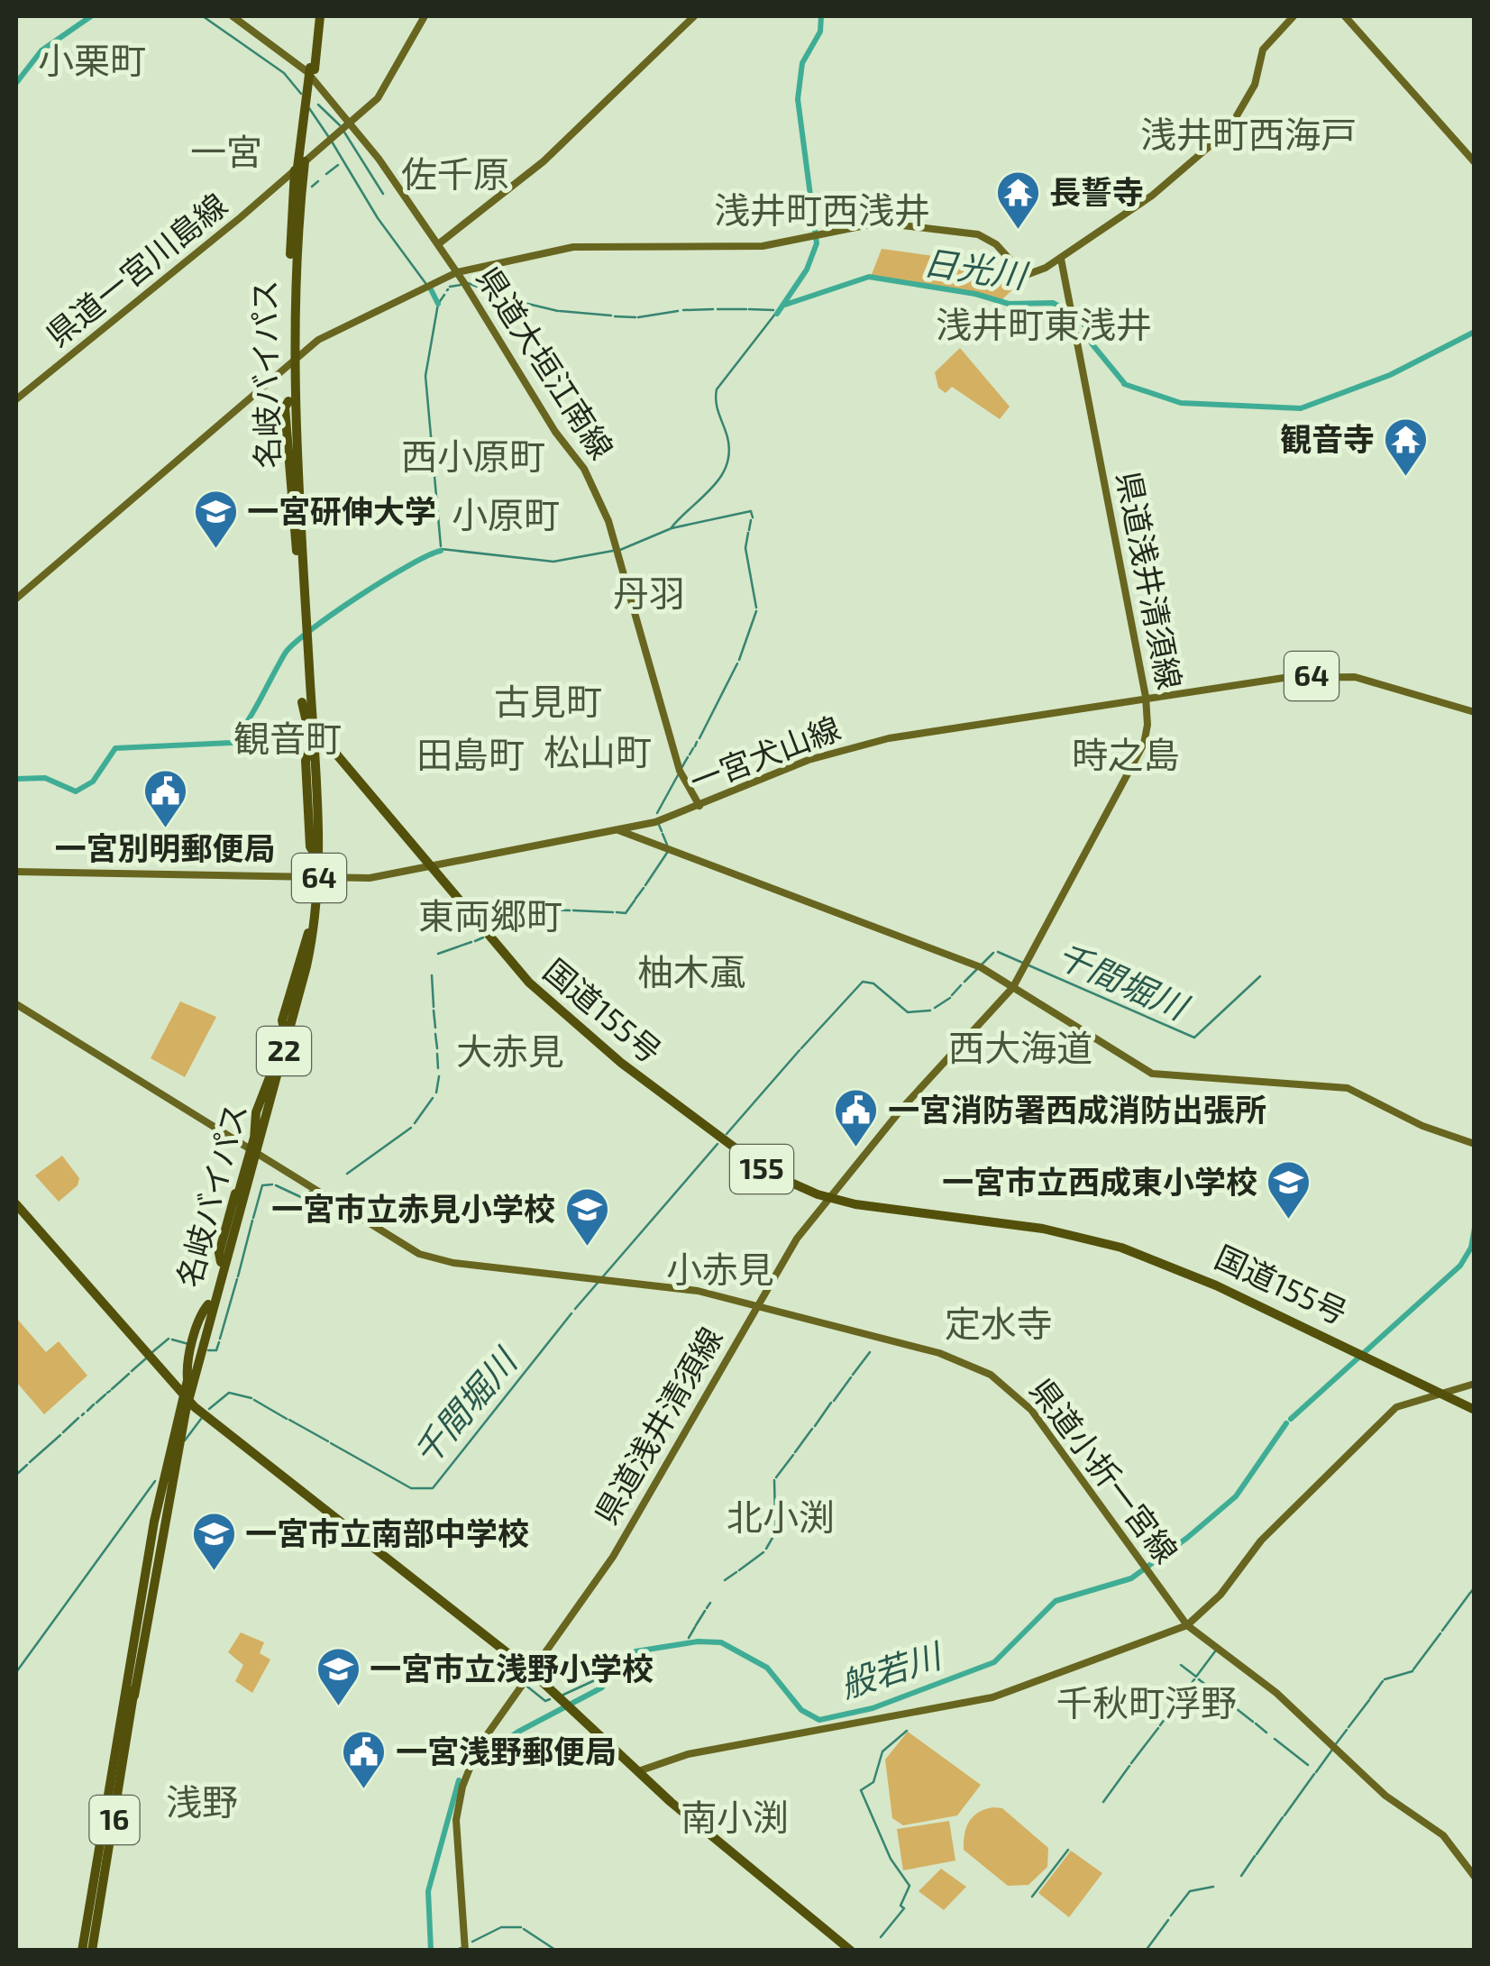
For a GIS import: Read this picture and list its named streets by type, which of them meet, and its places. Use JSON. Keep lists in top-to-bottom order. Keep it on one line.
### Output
{"streets":{"highway":["名岐バイパス","国道155号","22","155","16"],"main road":["県道一宮川島線","県道大垣江南線","県道浅井清須線","64","一宮犬山線","県道小折一宮線"]},"crossings":[["県道一宮川島線","県道大垣江南線"],["県道一宮川島線","名岐バイパス"],["県道大垣江南線","一宮犬山線"],["名岐バイパス","一宮犬山線"],["名岐バイパス","国道155号"],["名岐バイパス","22"],["名岐バイパス","県道小折一宮線"],["名岐バイパス","16"],["県道浅井清須線","一宮犬山線"],["県道浅井清須線","国道155号"],["県道浅井清須線","県道小折一宮線"],["一宮犬山線","国道155号"]],"districts":["小栗町","浅井町西海戸","一宮","佐千原","浅井町西浅井","浅井町東浅井","西小原町","小原町","丹羽","古見町","観音町","松山町","田島町","時之島","東両郷町","柚木颪","西大海道","大赤見","小赤見","定水寺","北小渕","千秋町浮野","浅野","南小渕"],"water":["日光川","千間堀川","般若川"],"places":{"temple":["長誓寺","観音寺"],"school or university":["一宮研伸大学","一宮市立西成東小学校","一宮市立赤見小学校","一宮市立南部中学校","一宮市立浅野小学校"],"public building":["一宮別明郵便局","一宮消防署西成消防出張所","一宮浅野郵便局"]}}
